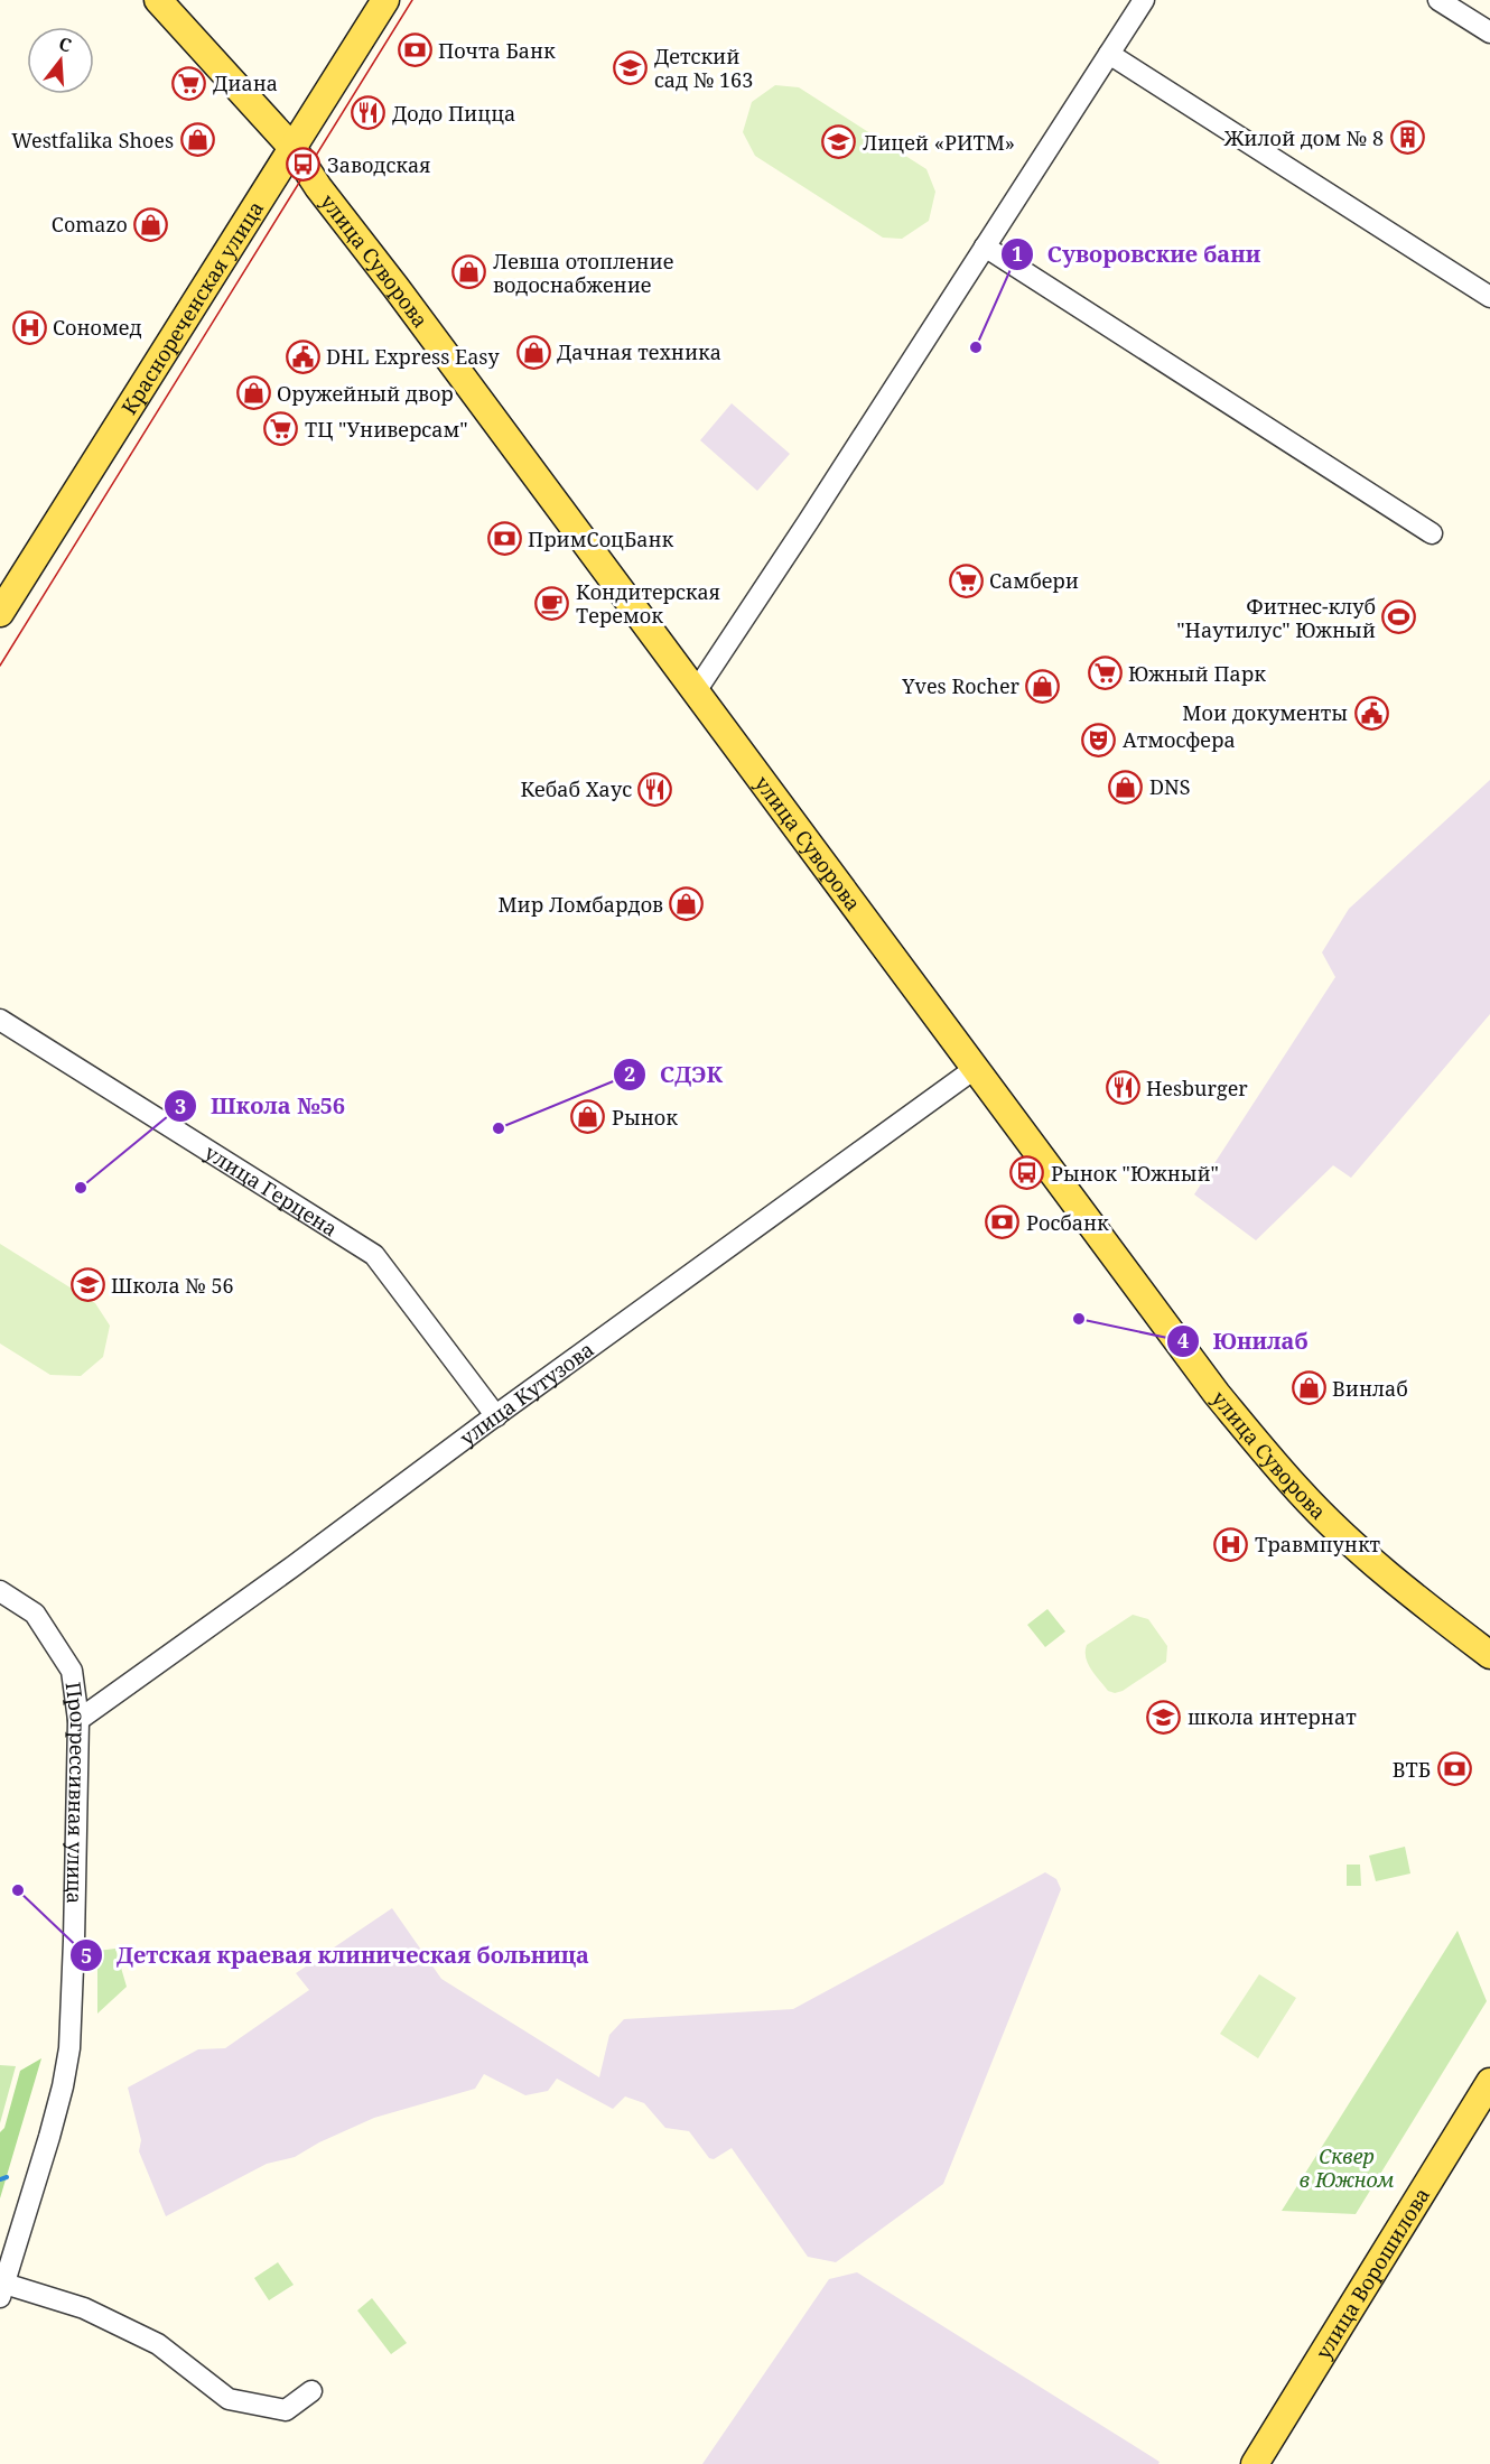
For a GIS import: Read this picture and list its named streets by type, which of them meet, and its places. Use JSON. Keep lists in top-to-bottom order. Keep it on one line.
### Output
{"streets":{"main road":["улица Суворова","Краснореченская улица","улица Ворошилова"],"street":["улица Герцена","улица Кутузова","Прогрессивная улица"]},"crossings":[["улица Суворова","Краснореченская улица"],["улица Суворова","улица Кутузова"],["улица Герцена","улица Кутузова"],["улица Кутузова","Прогрессивная улица"]],"parks":["Сквер в Южном"],"places":{"bank":["Почта Банк","ПримСоцБанк","Росбанк","ВТБ"],"school or university":["Детский сад № 163","Лицей «РИТМ»","Школа № 56","школа интернат"],"supermarket":["Диана","ТЦ \"Универсам\"","Самбери","Южный Парк"],"restaurant":["Додо Пицца","Кебаб Хаус","Hesburger"],"building":["Жилой дом № 8"],"shop":["Westfalika Shoes","Comazo","Левша отопление водоснабжение","Дачная техника","Оружейный двор","Yves Rocher","DNS","Мир Ломбардов","Рынок","Винлаб"],"bus stop":["Заводская","Рынок \"Южный\""],"hospital":["Сономед","Травмпункт"],"other":["Суворовские бани","СДЭК","Школа №56","Юнилаб","Детская краевая клиническая больница"],"public building":["DHL Express Easy","Мои документы"],"cafe":["Кондитерская Теремок"],"sports":["Фитнес-клуб \"Наутилус\" Южный"],"theatre":["Атмосфера"]},"north":"top"}
